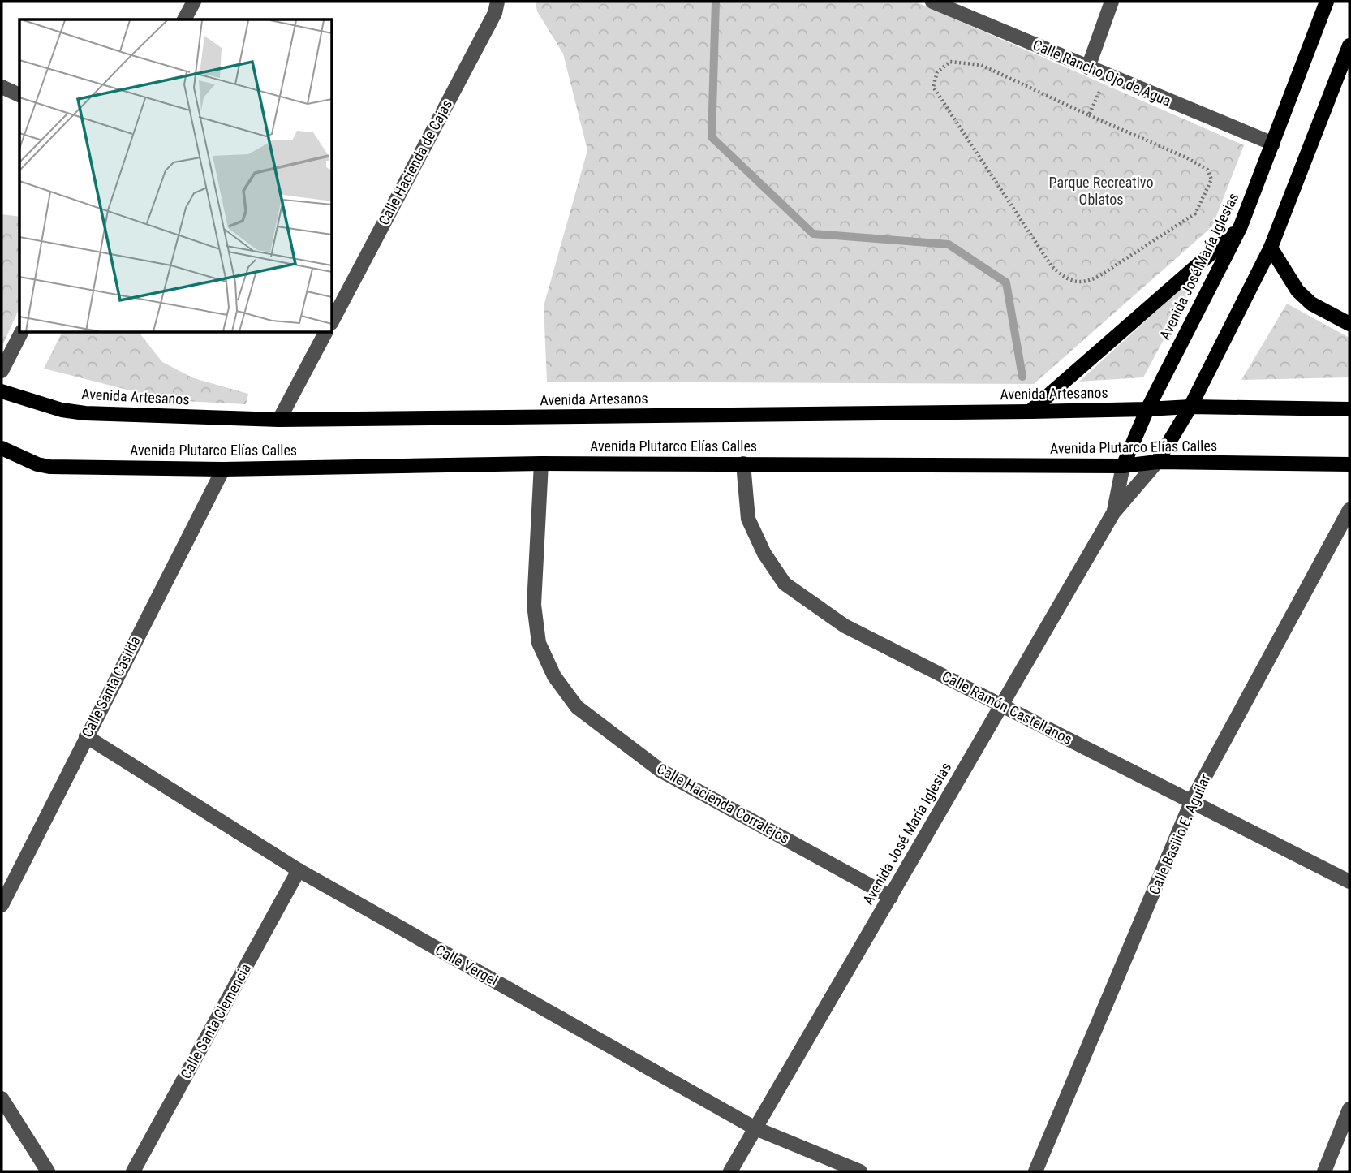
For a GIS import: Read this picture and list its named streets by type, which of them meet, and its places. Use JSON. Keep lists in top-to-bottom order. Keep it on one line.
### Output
{"streets":{"main road":["Avenida José María Iglesias","Avenida Artesanos","Avenida Plutarco Elías Calles"],"street":["Calle Rancho Ojo de Agua","Calle Hacienda de Cajas","Calle Santa Casilda","Calle Ramón Castellanos","Calle Hacienda Corralejos","Calle Basilio E. Aguilar","Calle Vergel","Calle Santa Clemencia"]},"crossings":[["Calle Rancho Ojo de Agua","Avenida José María Iglesias"],["Avenida José María Iglesias","Avenida Artesanos"],["Avenida José María Iglesias","Avenida Plutarco Elías Calles"],["Avenida José María Iglesias","Calle Ramón Castellanos"],["Avenida José María Iglesias","Calle Hacienda Corralejos"],["Avenida José María Iglesias","Calle Vergel"],["Avenida Plutarco Elías Calles","Calle Santa Casilda"],["Avenida Plutarco Elías Calles","Calle Ramón Castellanos"],["Avenida Plutarco Elías Calles","Calle Hacienda Corralejos"],["Calle Santa Casilda","Calle Vergel"],["Calle Ramón Castellanos","Calle Basilio E. Aguilar"],["Calle Vergel","Calle Santa Clemencia"]],"parks":["Parque Recreativo Oblatos"]}
